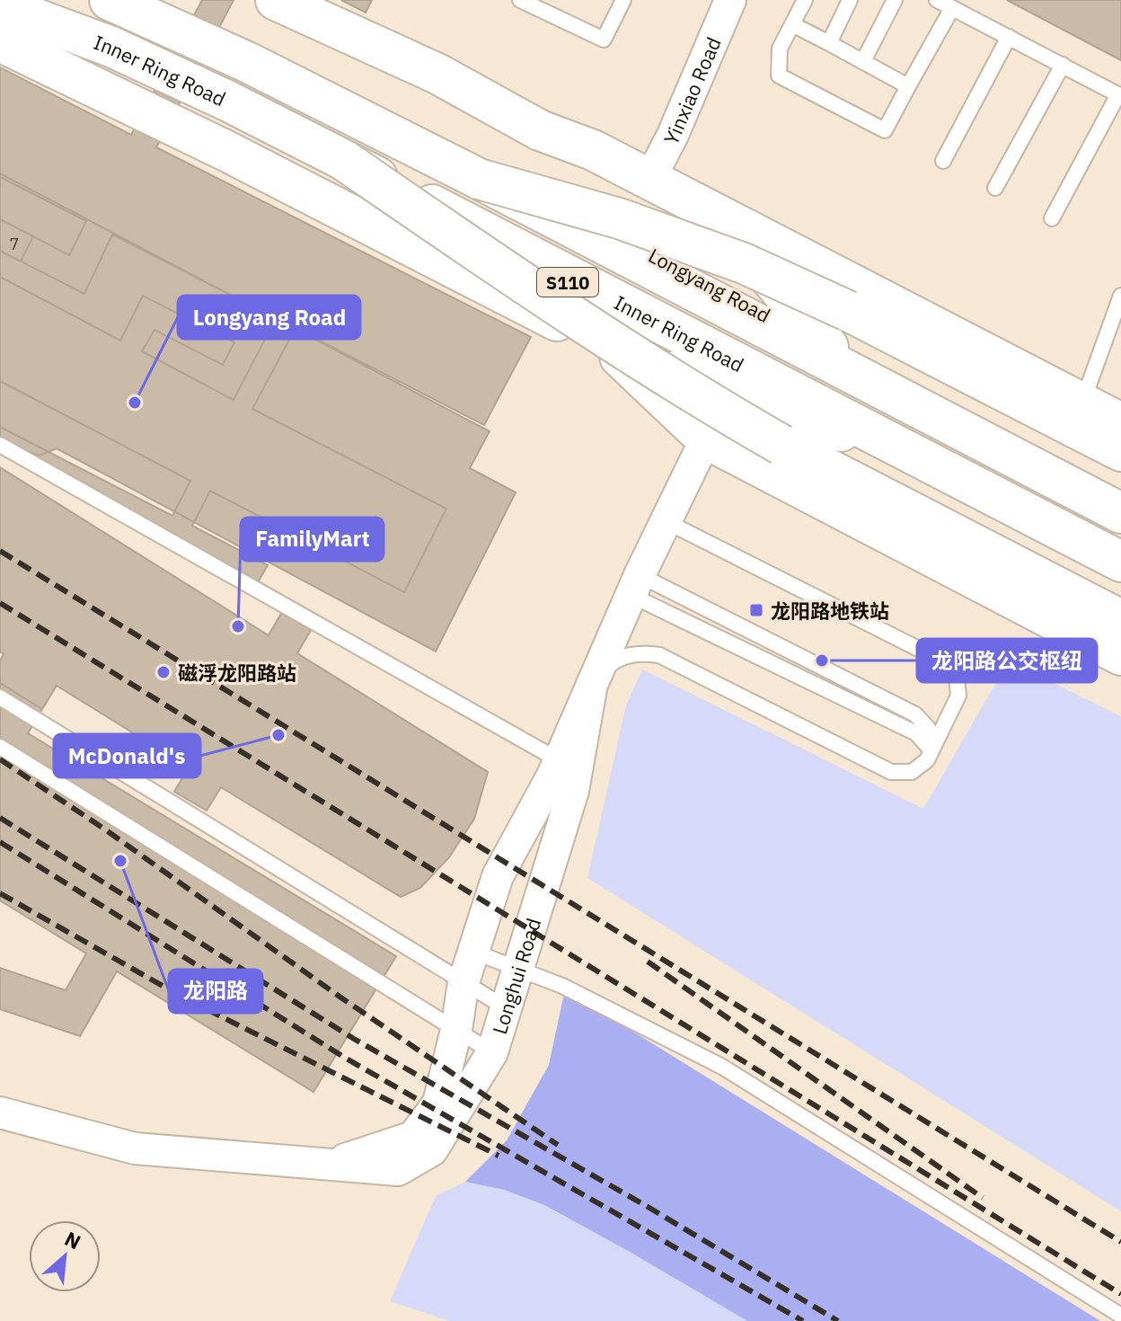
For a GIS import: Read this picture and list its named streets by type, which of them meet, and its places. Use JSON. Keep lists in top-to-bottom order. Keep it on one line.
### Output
{"streets":{"main road":["Inner Ring Road","S110","Longyang Road"],"street":["Yinxiao Road","Longhui Road"]},"crossings":[["S110","Longhui Road"]],"places":{"other":["Longyang Road","FamilyMart","龙阳路公交枢纽","磁浮龙阳路站","McDonald's","龙阳路"],"transit":["龙阳路地铁站"]},"house_numbers":["7"],"north":"top right"}
